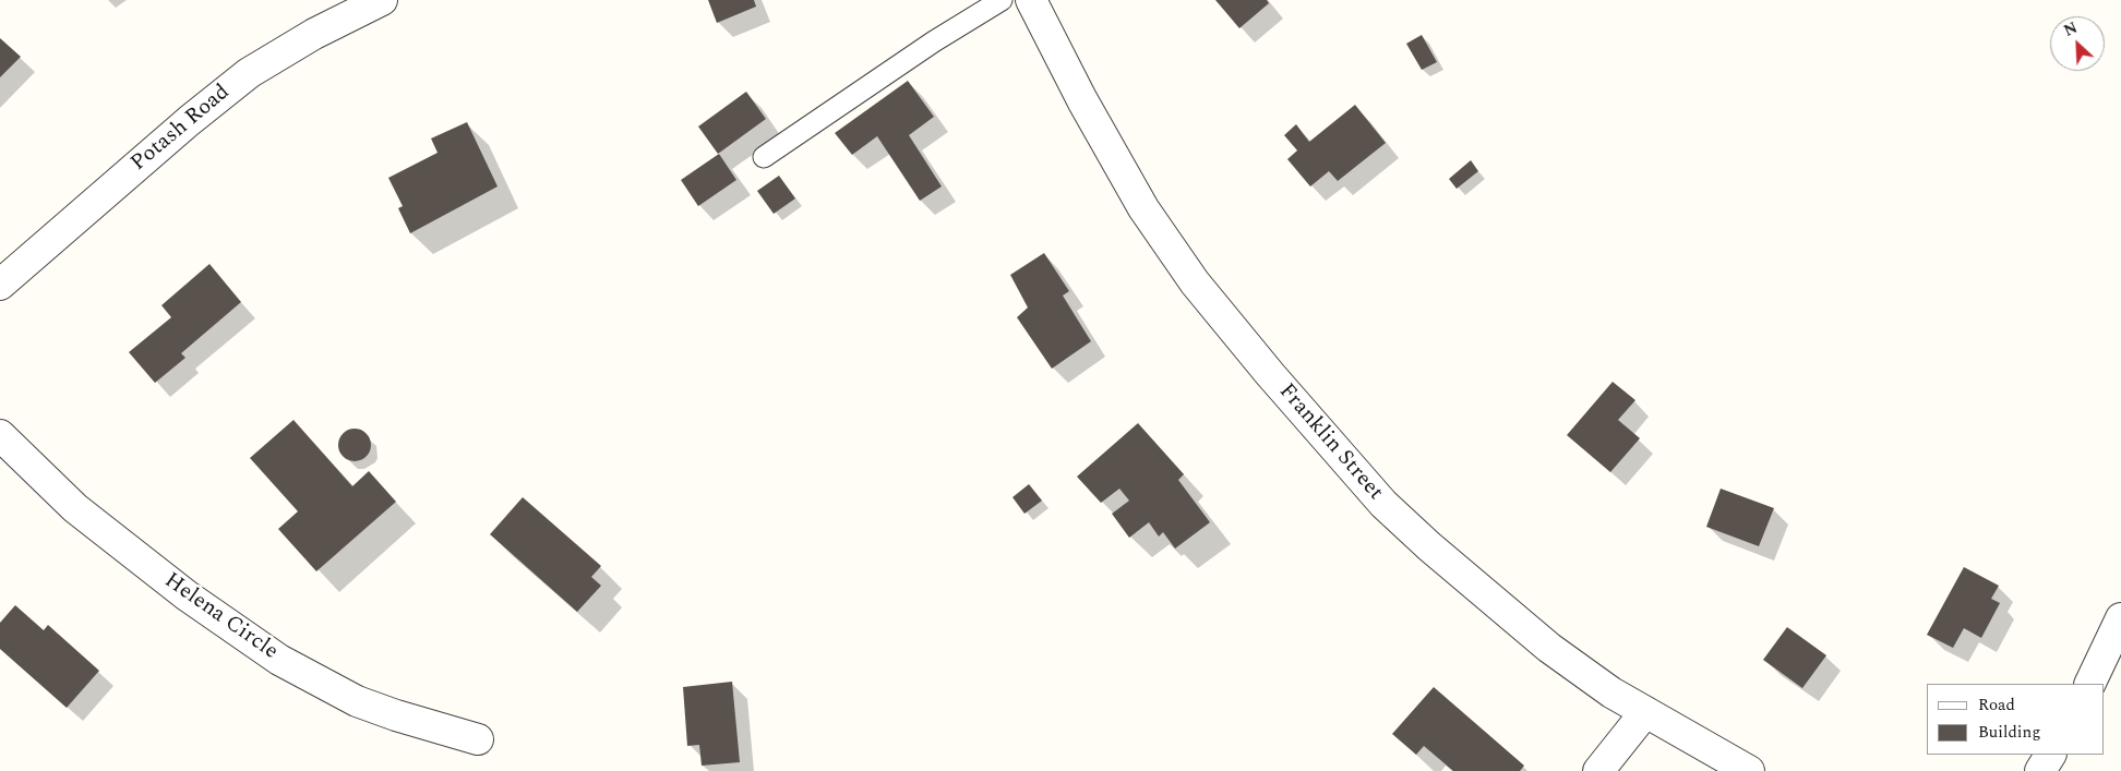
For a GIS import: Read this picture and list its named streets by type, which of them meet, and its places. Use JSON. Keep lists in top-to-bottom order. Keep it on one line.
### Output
{"streets":{"street":["Potash Road","Franklin Street","Helena Circle"]},"legend":["Road","Building"],"north":"top left"}
